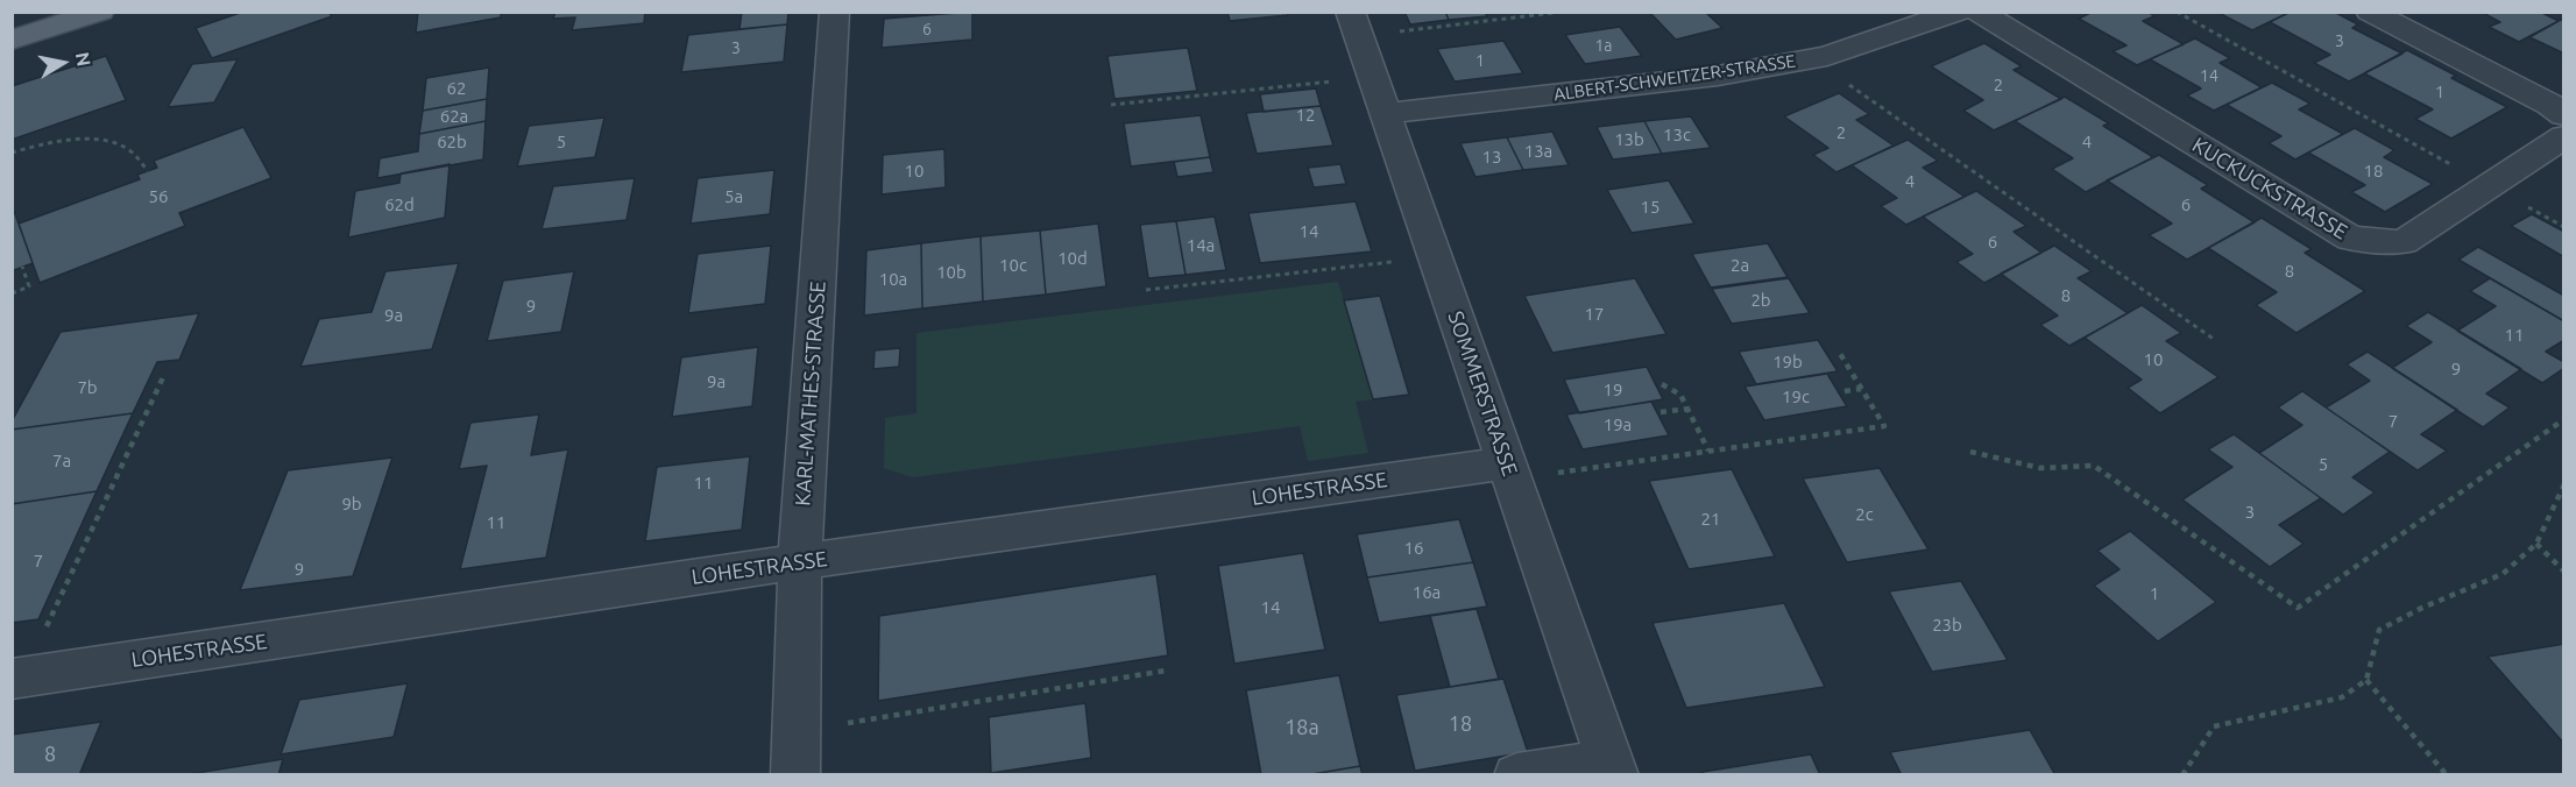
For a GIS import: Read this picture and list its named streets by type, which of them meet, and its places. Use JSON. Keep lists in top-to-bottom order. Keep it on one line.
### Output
{"streets":{"street":["ALBERT-SCHWEITZER-STRASSE","KUCKUCKSTRASSE","KARL-MATHES-STRASSE","SOMMERSTRASSE","LOHESTRASSE"]},"crossings":[["ALBERT-SCHWEITZER-STRASSE","SOMMERSTRASSE"],["KARL-MATHES-STRASSE","LOHESTRASSE"],["SOMMERSTRASSE","LOHESTRASSE"]],"house_numbers":["6","3","1a","3","1","14","2","62","1","12","62a","2","13c","13b","62b","5","4","13a","13","10","18","4","56","5a","62d","6","15","14","6","14a","10d","10c","2a","8","10b","10a","8","2b","9","17","9a","11","10","19b","9","9a","7b","19","19c","7","19a","7a","5","11","9b","3","2c","21","11","16","7","9","16a","1","14","23b","18","18a","8"],"north":"right"}
